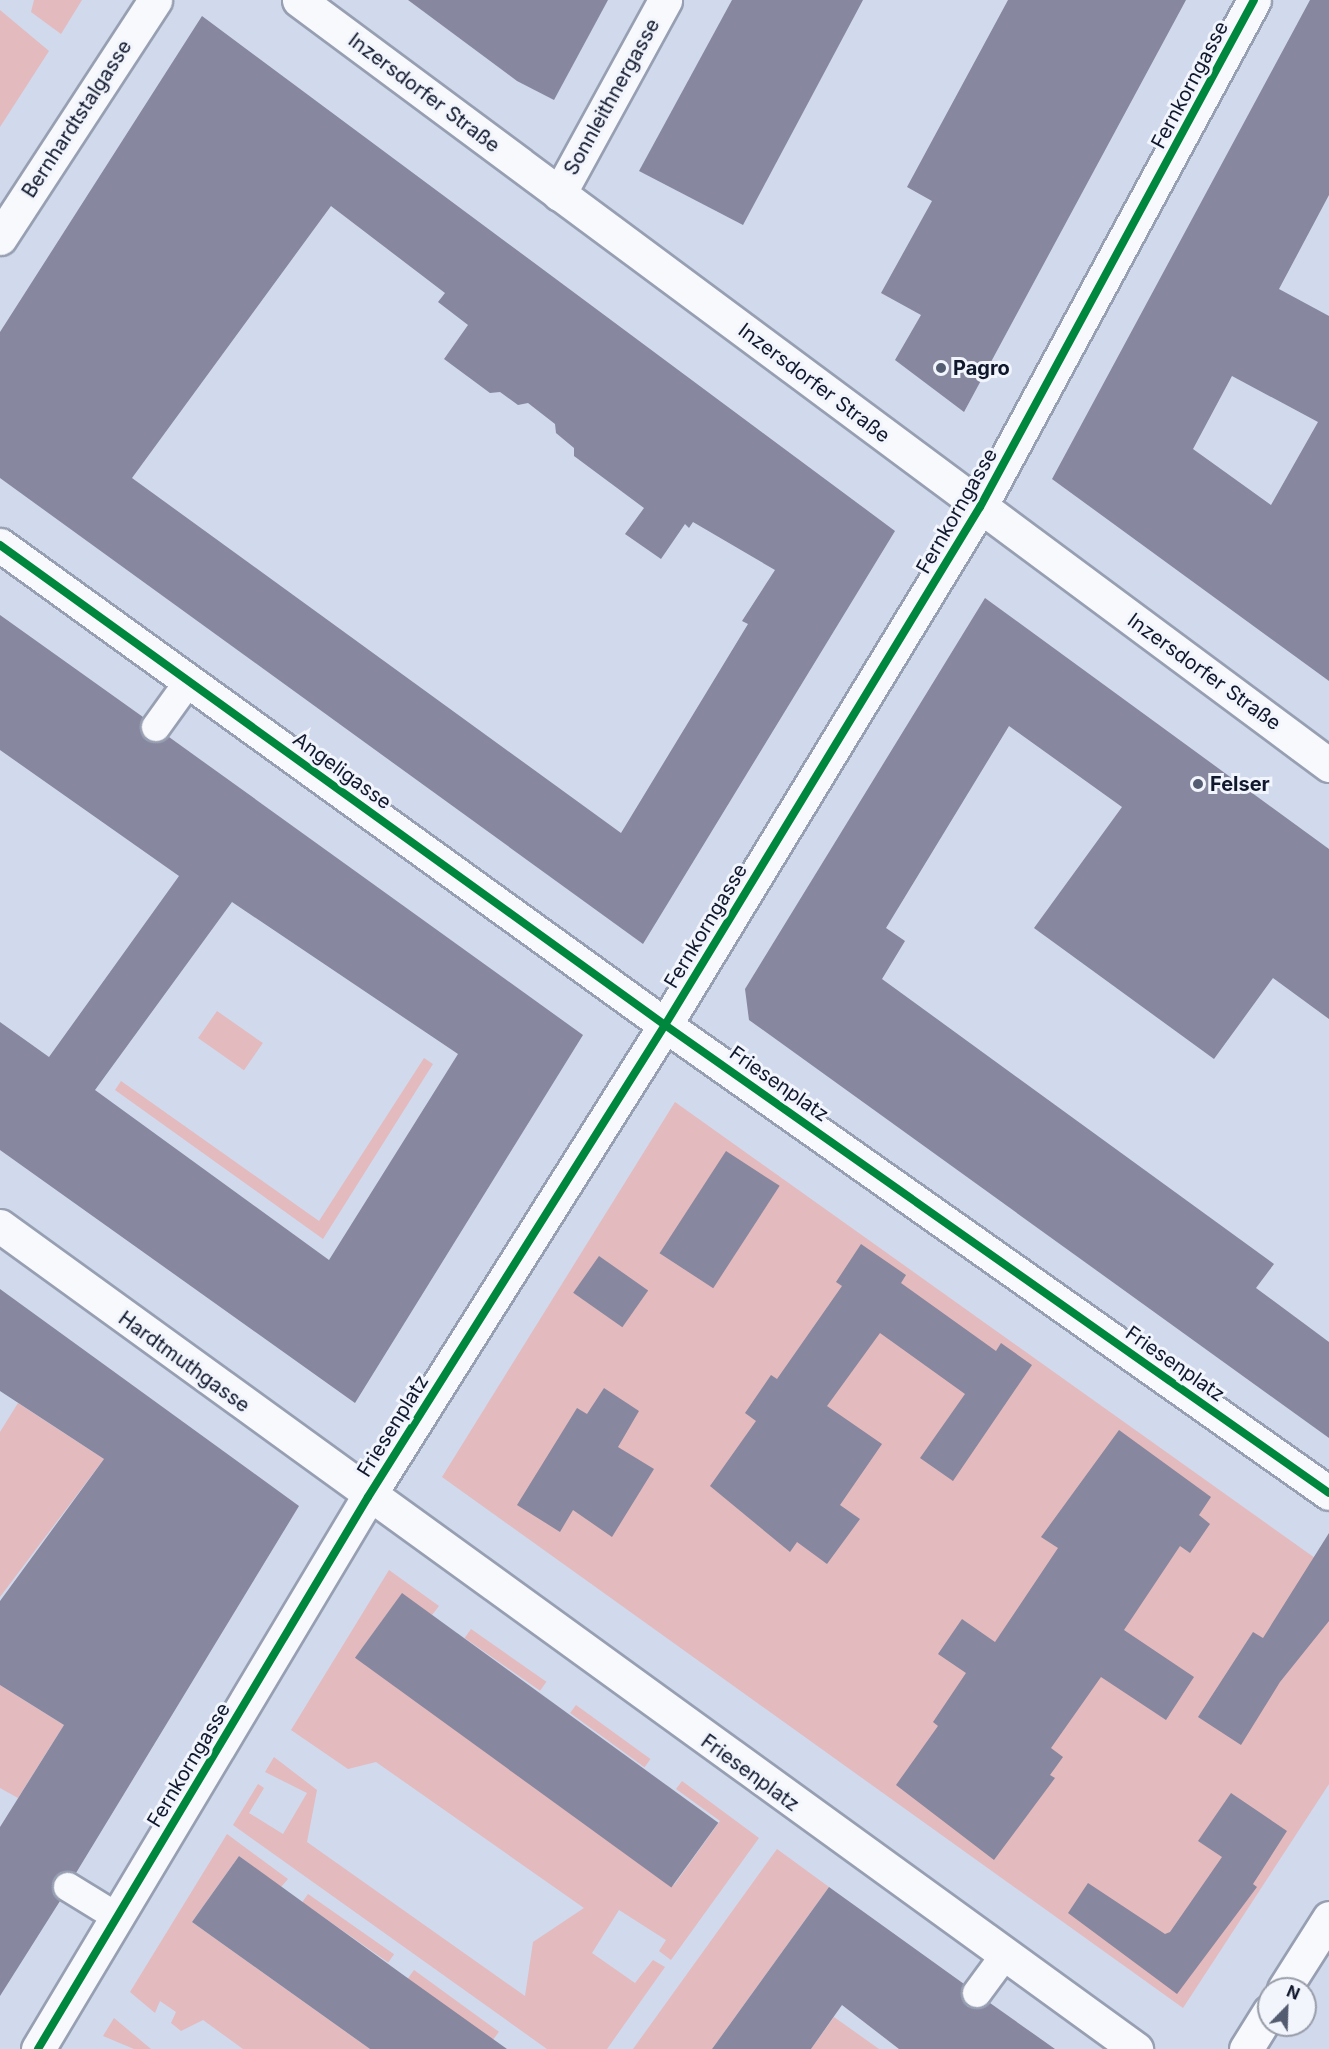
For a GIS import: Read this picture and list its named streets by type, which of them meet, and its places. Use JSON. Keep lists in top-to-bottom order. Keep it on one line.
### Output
{"streets":{"street":["Fernkorngasse","Inzersdorfer Straße","Sonnleithnergasse","Bernhardtstalgasse","Angeligasse","Friesenplatz","Hardtmuthgasse"]},"crossings":[["Fernkorngasse","Inzersdorfer Straße"],["Fernkorngasse","Angeligasse"],["Fernkorngasse","Friesenplatz"],["Fernkorngasse","Hardtmuthgasse"],["Inzersdorfer Straße","Sonnleithnergasse"],["Angeligasse","Friesenplatz"],["Friesenplatz","Hardtmuthgasse"]],"places":["Pagro","Felser"],"north":"top right"}
